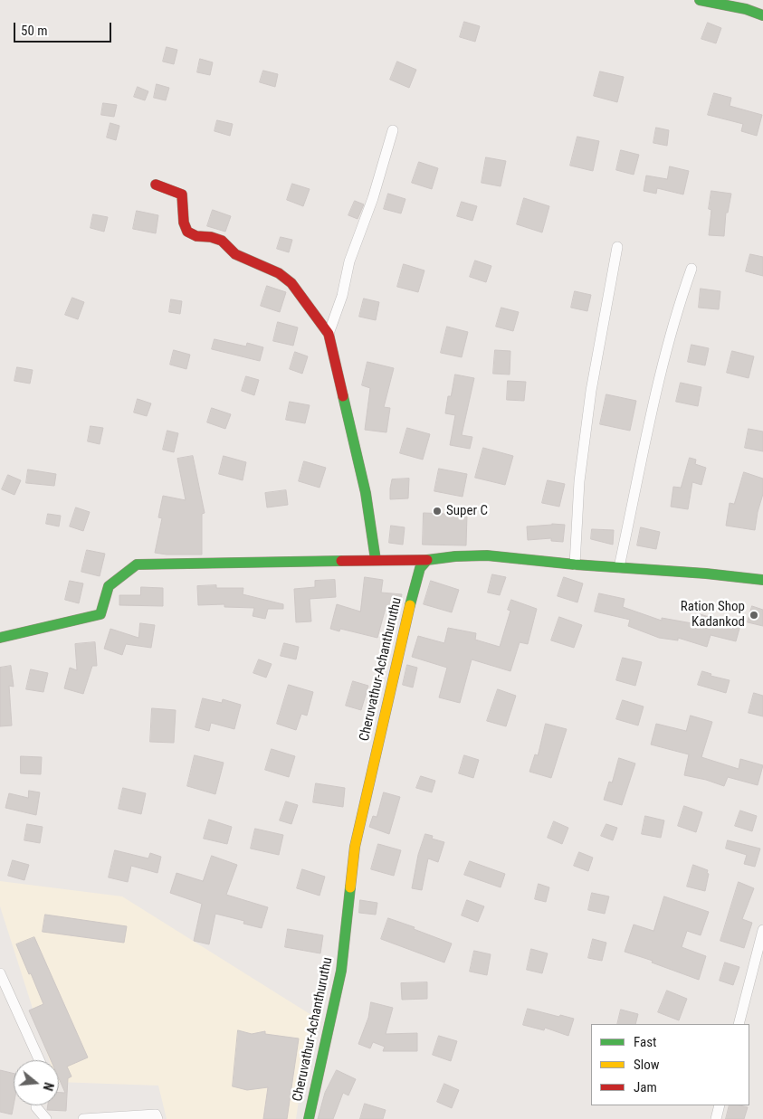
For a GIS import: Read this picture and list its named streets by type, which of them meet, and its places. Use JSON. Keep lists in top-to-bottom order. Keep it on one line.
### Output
{"streets":{"main road":["Cheruvathur-Achanthuruthu"]},"places":["Super C","Ration Shop Kadankod"],"legend":["Fast","Slow","Jam"],"scale_bar":"50 m","north":"right"}
